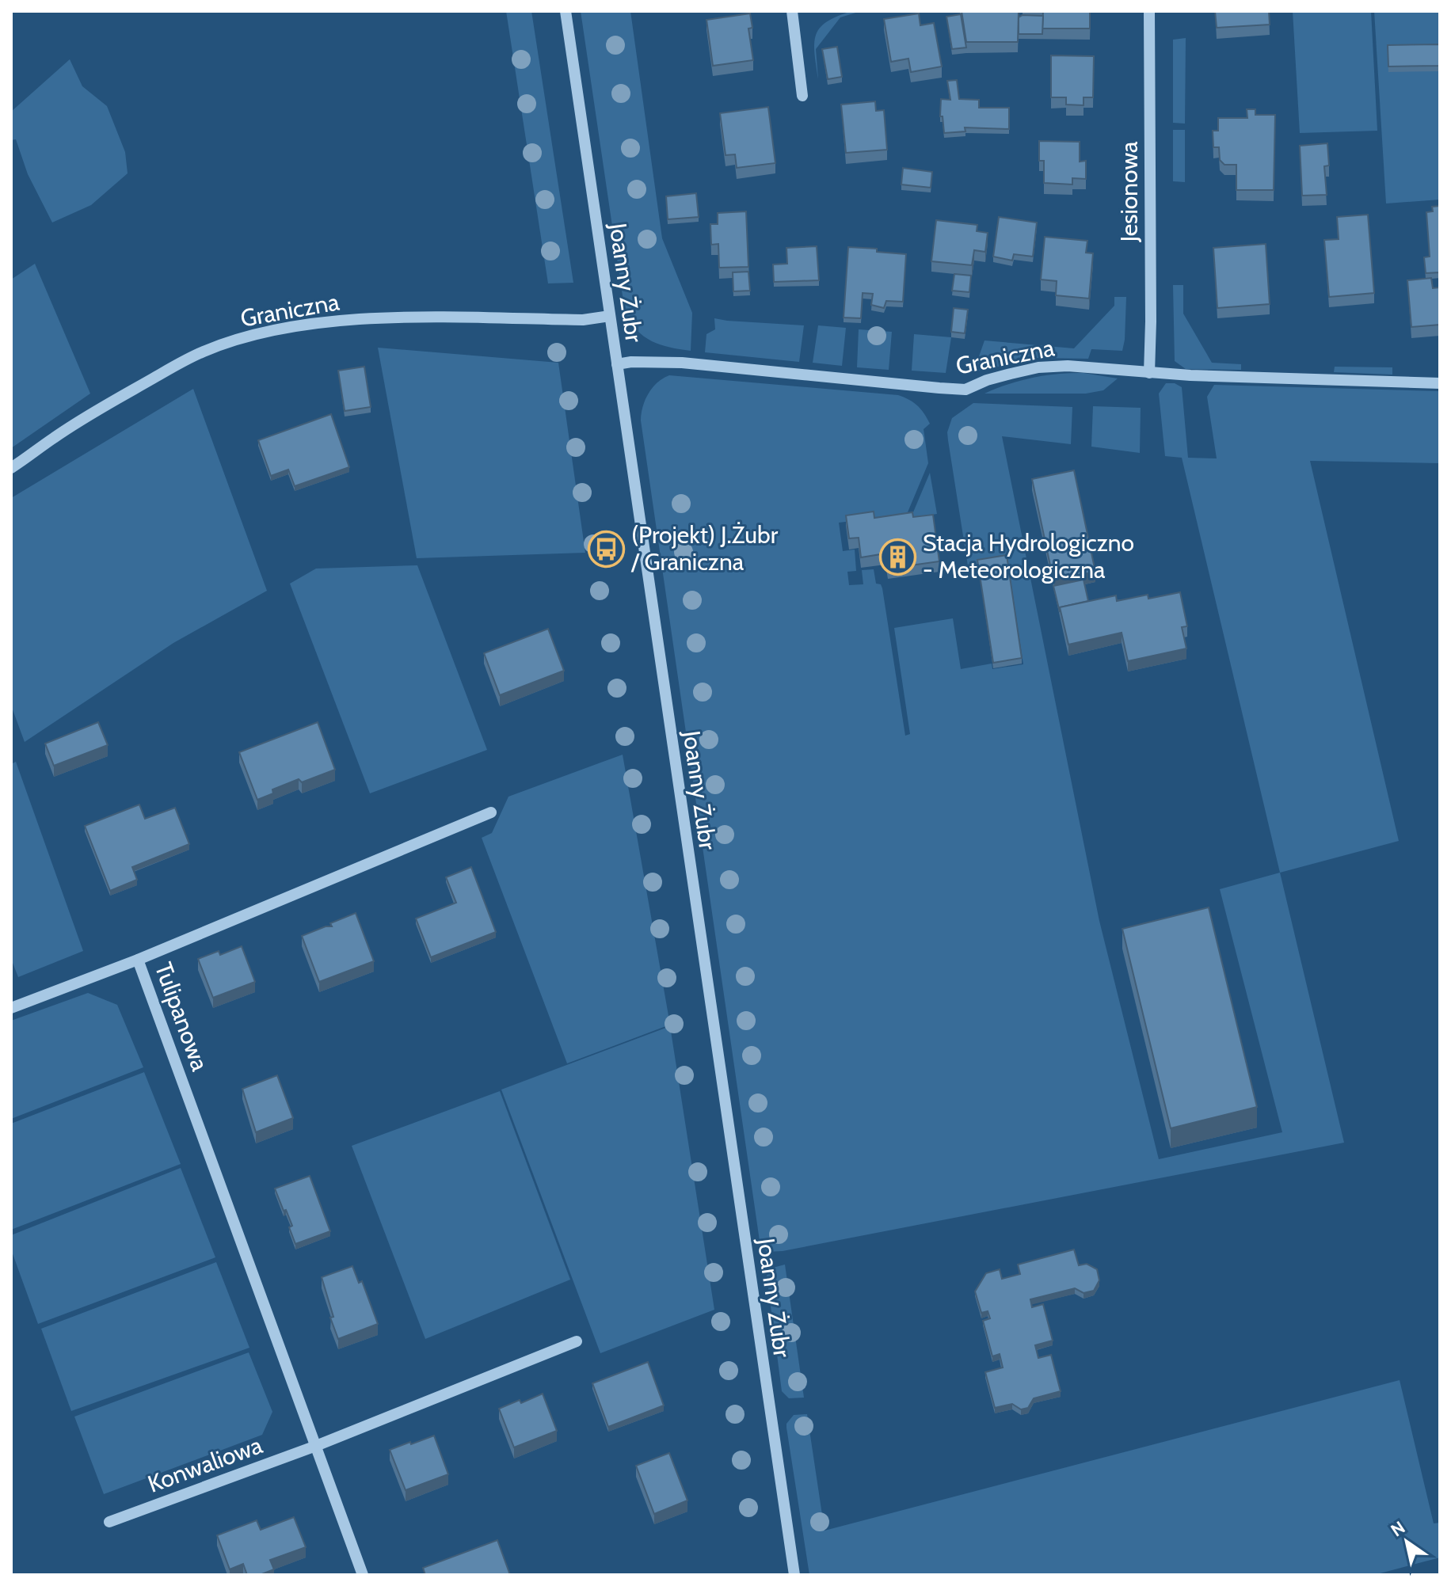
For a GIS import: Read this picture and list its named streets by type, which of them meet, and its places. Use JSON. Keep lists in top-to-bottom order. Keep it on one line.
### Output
{"streets":{"street":["Jesionowa","Joanny Żubr","Graniczna","Tulipanowa","Konwaliowa"]},"crossings":[["Jesionowa","Graniczna"],["Joanny Żubr","Graniczna"],["Tulipanowa","Konwaliowa"]],"places":{"bus stop":["(Projekt) J.Żubr / Graniczna"],"building":["Stacja Hydrologiczno - Meteorologiczna"]},"north":"top left"}
